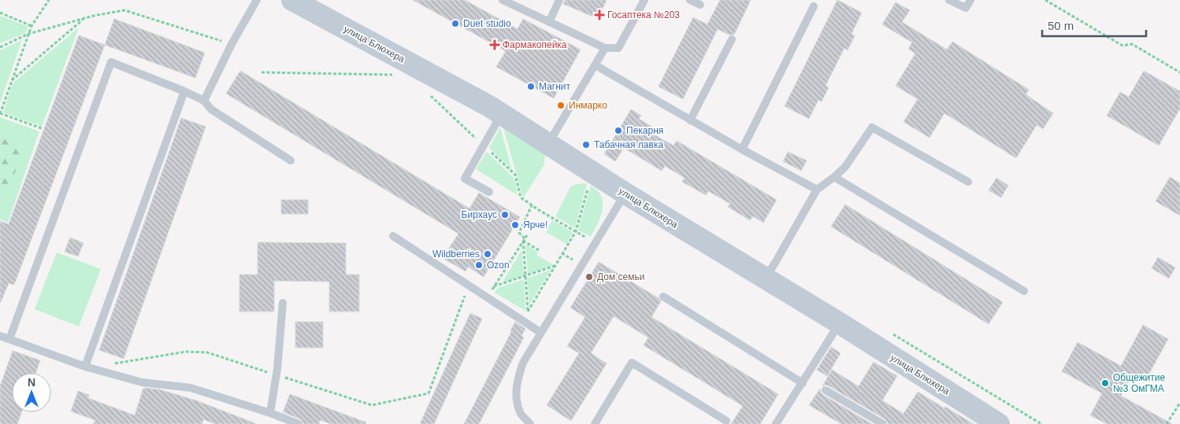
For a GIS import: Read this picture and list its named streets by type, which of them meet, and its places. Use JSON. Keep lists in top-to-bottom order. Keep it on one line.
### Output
{"streets":{"street":["улица Блюхера"]},"places":{"health":["Госаптека №203","Фармакопейка"],"other":["Duet studio","Магнит","Инмарко","Пекарня","Табачная лавка","Бирхаус","Ярче!","Wildberries","Ozon","Дом семьи","Общежитие №3 ОмГМА"]},"scale_bar":"50 m","north":"top"}
